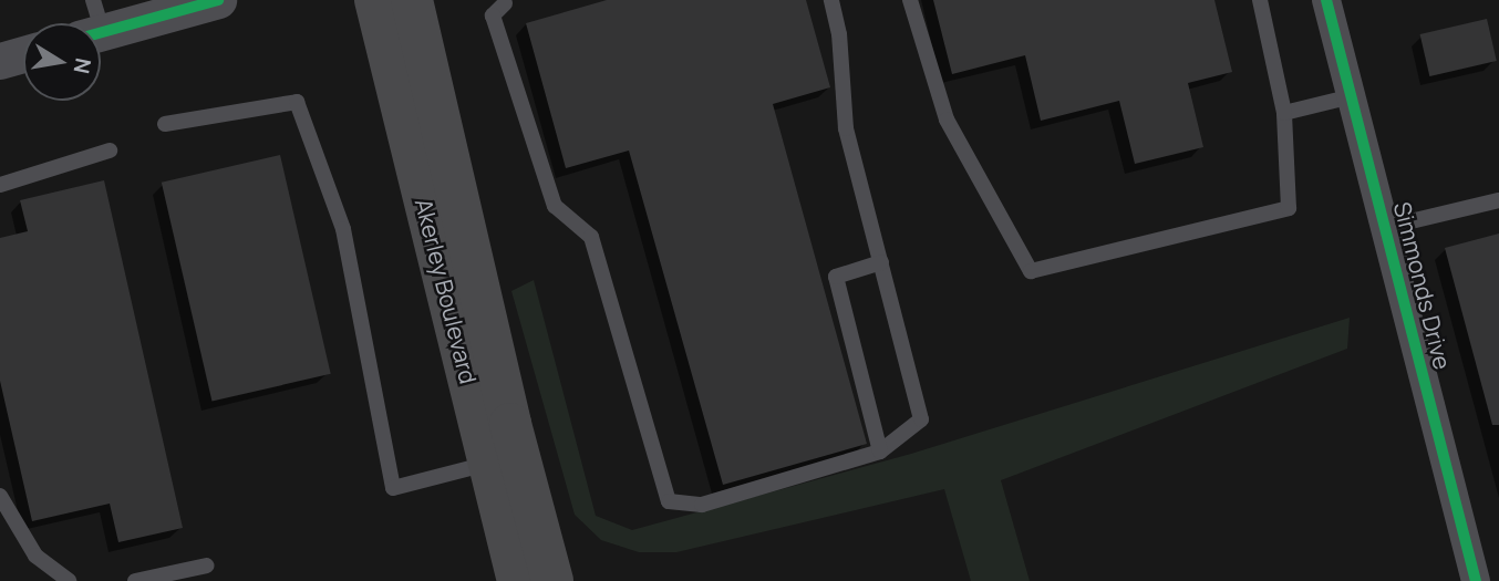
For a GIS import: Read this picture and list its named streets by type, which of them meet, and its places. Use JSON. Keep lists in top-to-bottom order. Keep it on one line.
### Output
{"streets":{"main road":["Akerley Boulevard"],"street":["Simmonds Drive"]},"north":"right"}
